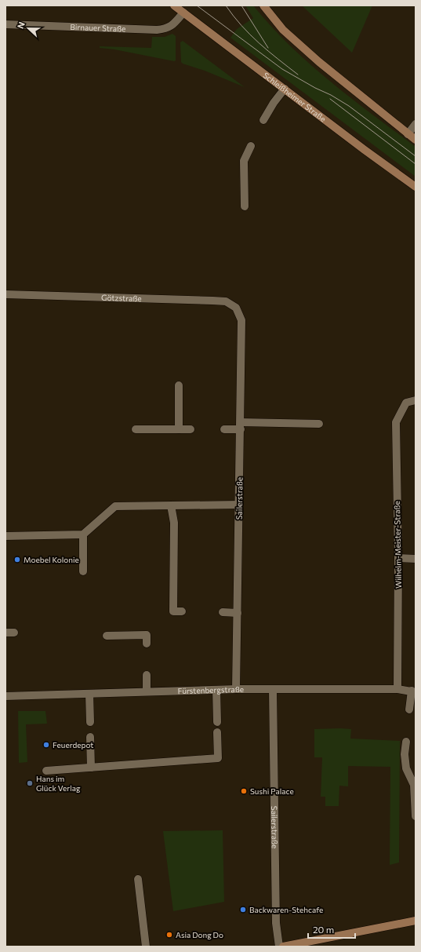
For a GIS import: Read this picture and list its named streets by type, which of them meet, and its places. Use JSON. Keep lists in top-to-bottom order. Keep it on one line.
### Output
{"streets":{"main road":["Schleißheimer Straße"],"street":["Birnauer Straße","Götzstraße","Sailerstraße","Wilhelm-Meister-Straße","Fürstenbergstraße"]},"crossings":[["Birnauer Straße","Schleißheimer Straße"],["Götzstraße","Sailerstraße"],["Sailerstraße","Fürstenbergstraße"],["Wilhelm-Meister-Straße","Fürstenbergstraße"]],"places":["Moebel Kolonie","Feuerdepot","Hans im Glück Verlag","Sushi Palace","Backwaren-Stehcafe","Asia Dong Do"],"scale_bar":"20 m","north":"left"}
